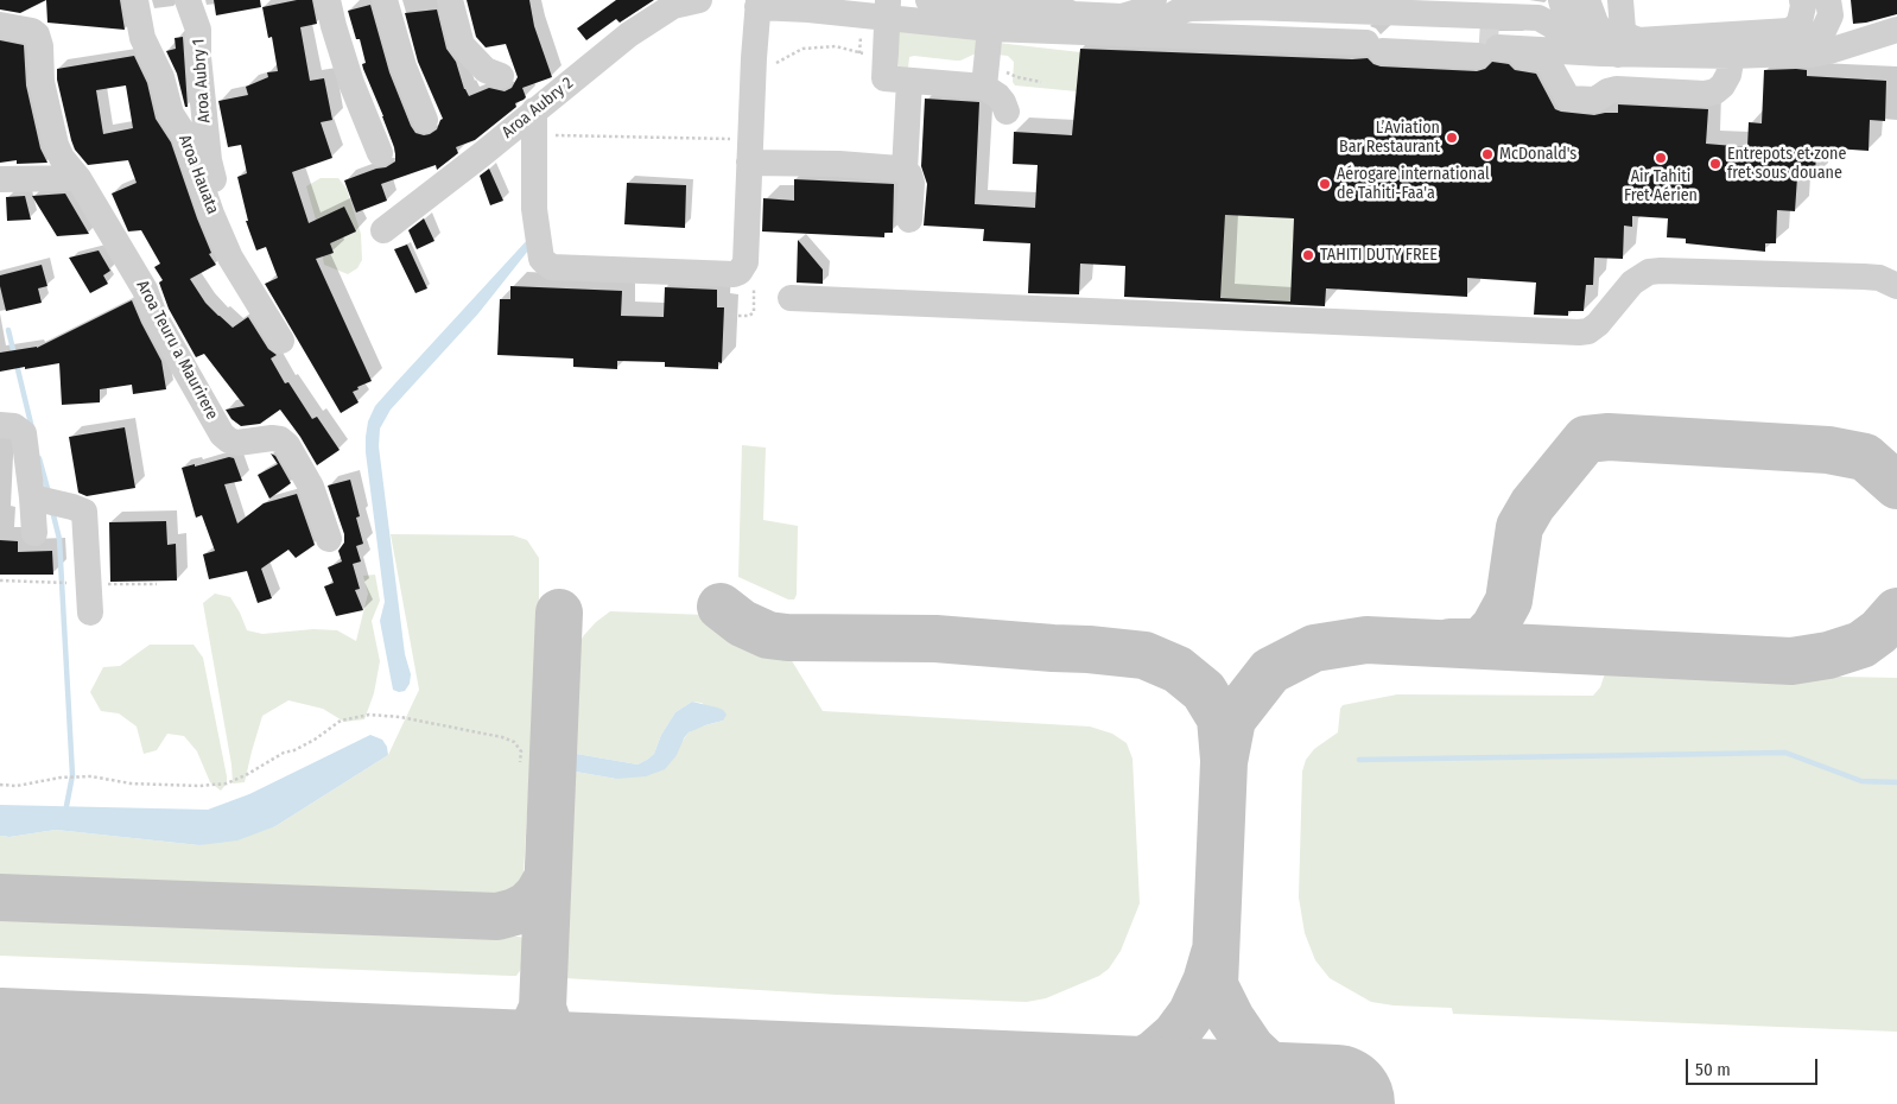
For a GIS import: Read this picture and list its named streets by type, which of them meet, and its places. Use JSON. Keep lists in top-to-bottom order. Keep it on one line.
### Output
{"streets":{"street":["Aroa Aubry 1","Aroa Aubry 2","Aroa Hauata","Aroa Teuru a Maurirere"]},"places":["L’Aviation Bar Restaurant","McDonald's","Air Tahiti Fret Aérien","Entrepots et zone fret sous douane","Aérogare international de Tahiti-Faa'a","TAHITI DUTY FREE"],"scale_bar":"50 m"}
